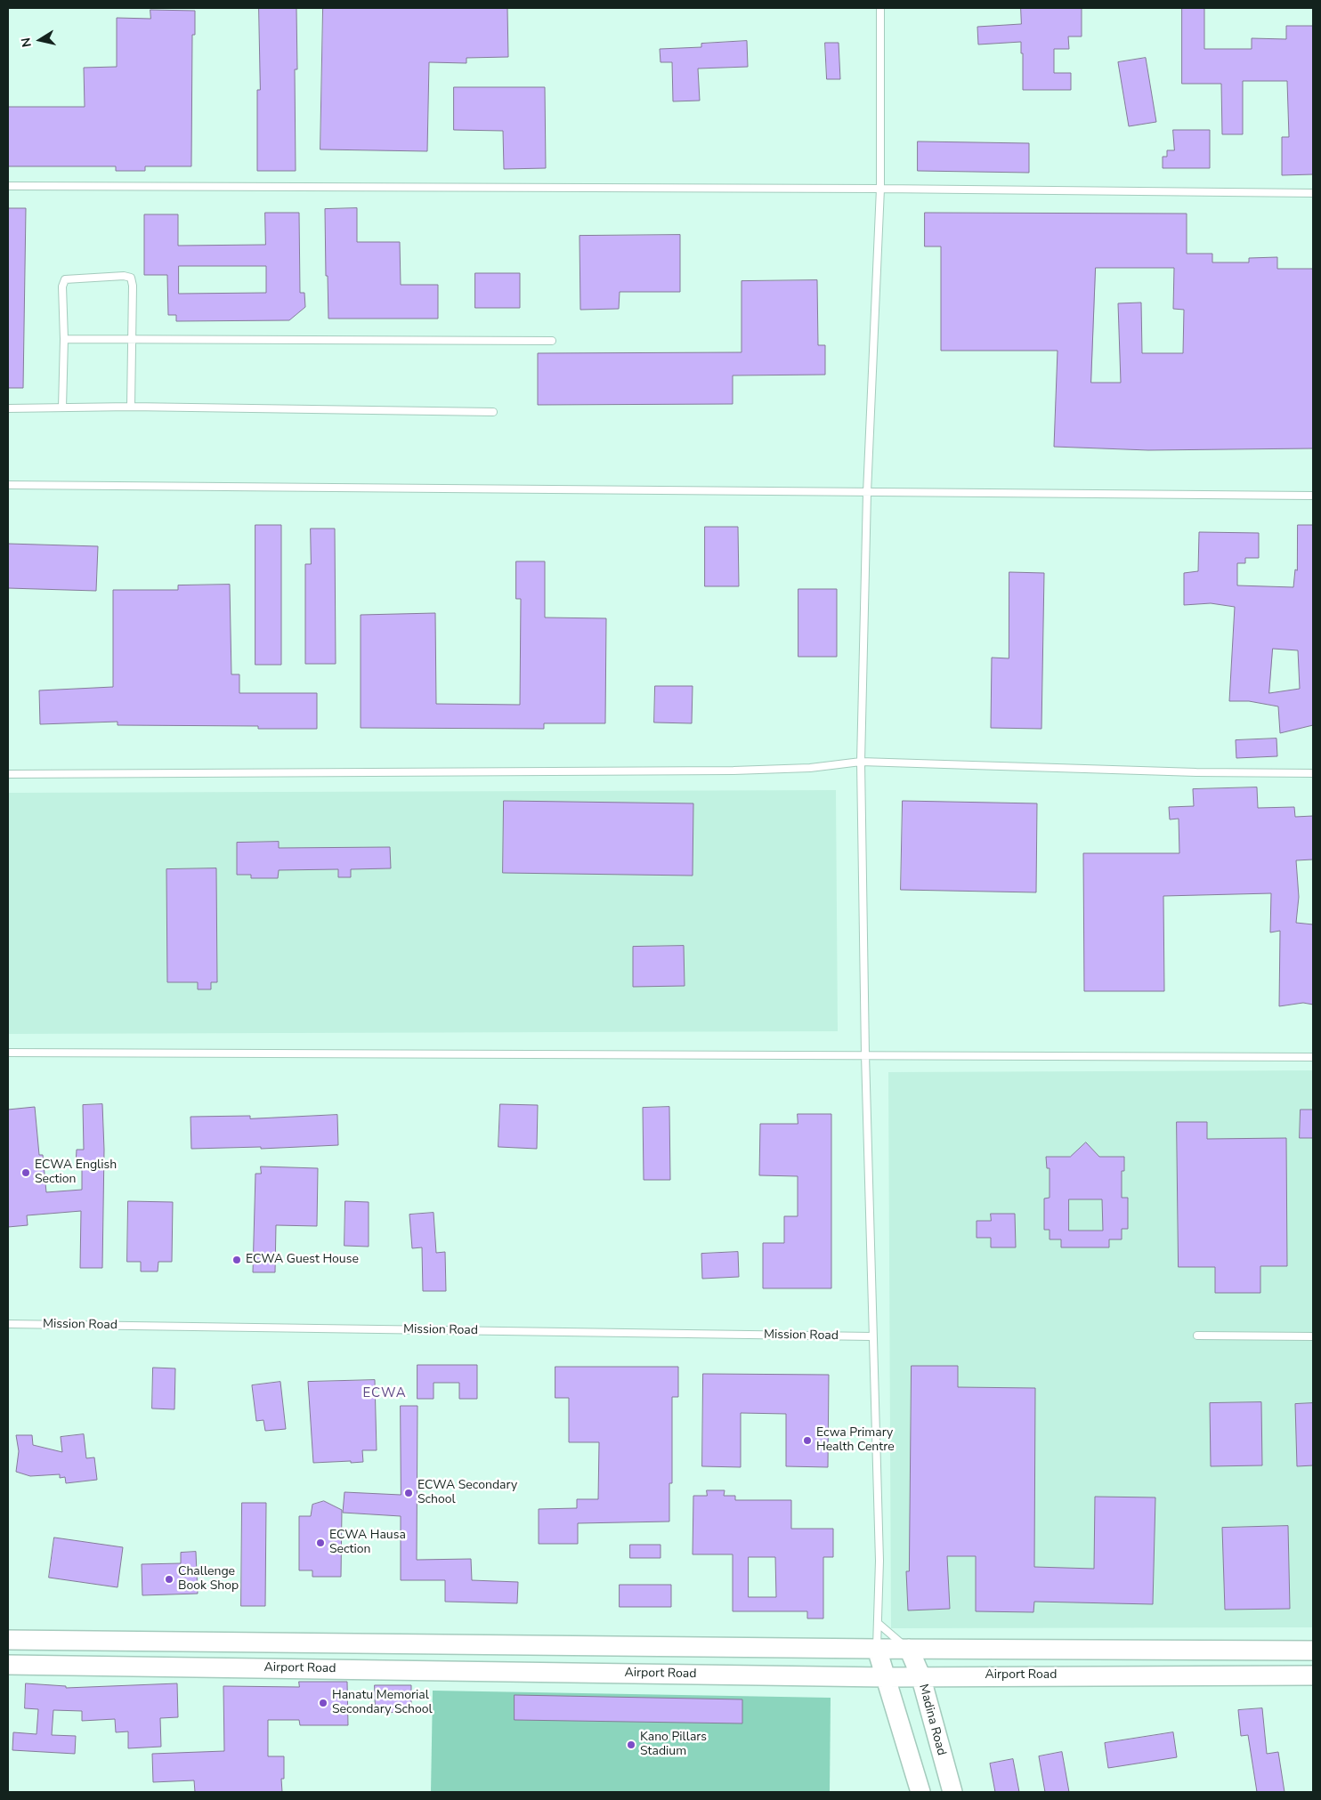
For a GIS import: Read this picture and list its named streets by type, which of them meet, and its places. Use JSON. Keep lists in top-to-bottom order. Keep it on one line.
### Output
{"streets":{"main road":["Airport Road","Madina Road"],"lane":["Mission Road"]},"crossings":[["Airport Road","Madina Road"]],"districts":["ECWA"],"places":["ECWA English Section","ECWA Guest House","Ecwa Primary Health Centre","ECWA Secondary School","ECWA Hausa Section","Challenge Book Shop","Hanatu Memorial Secondary School","Kano Pillars Stadium"],"north":"left"}
